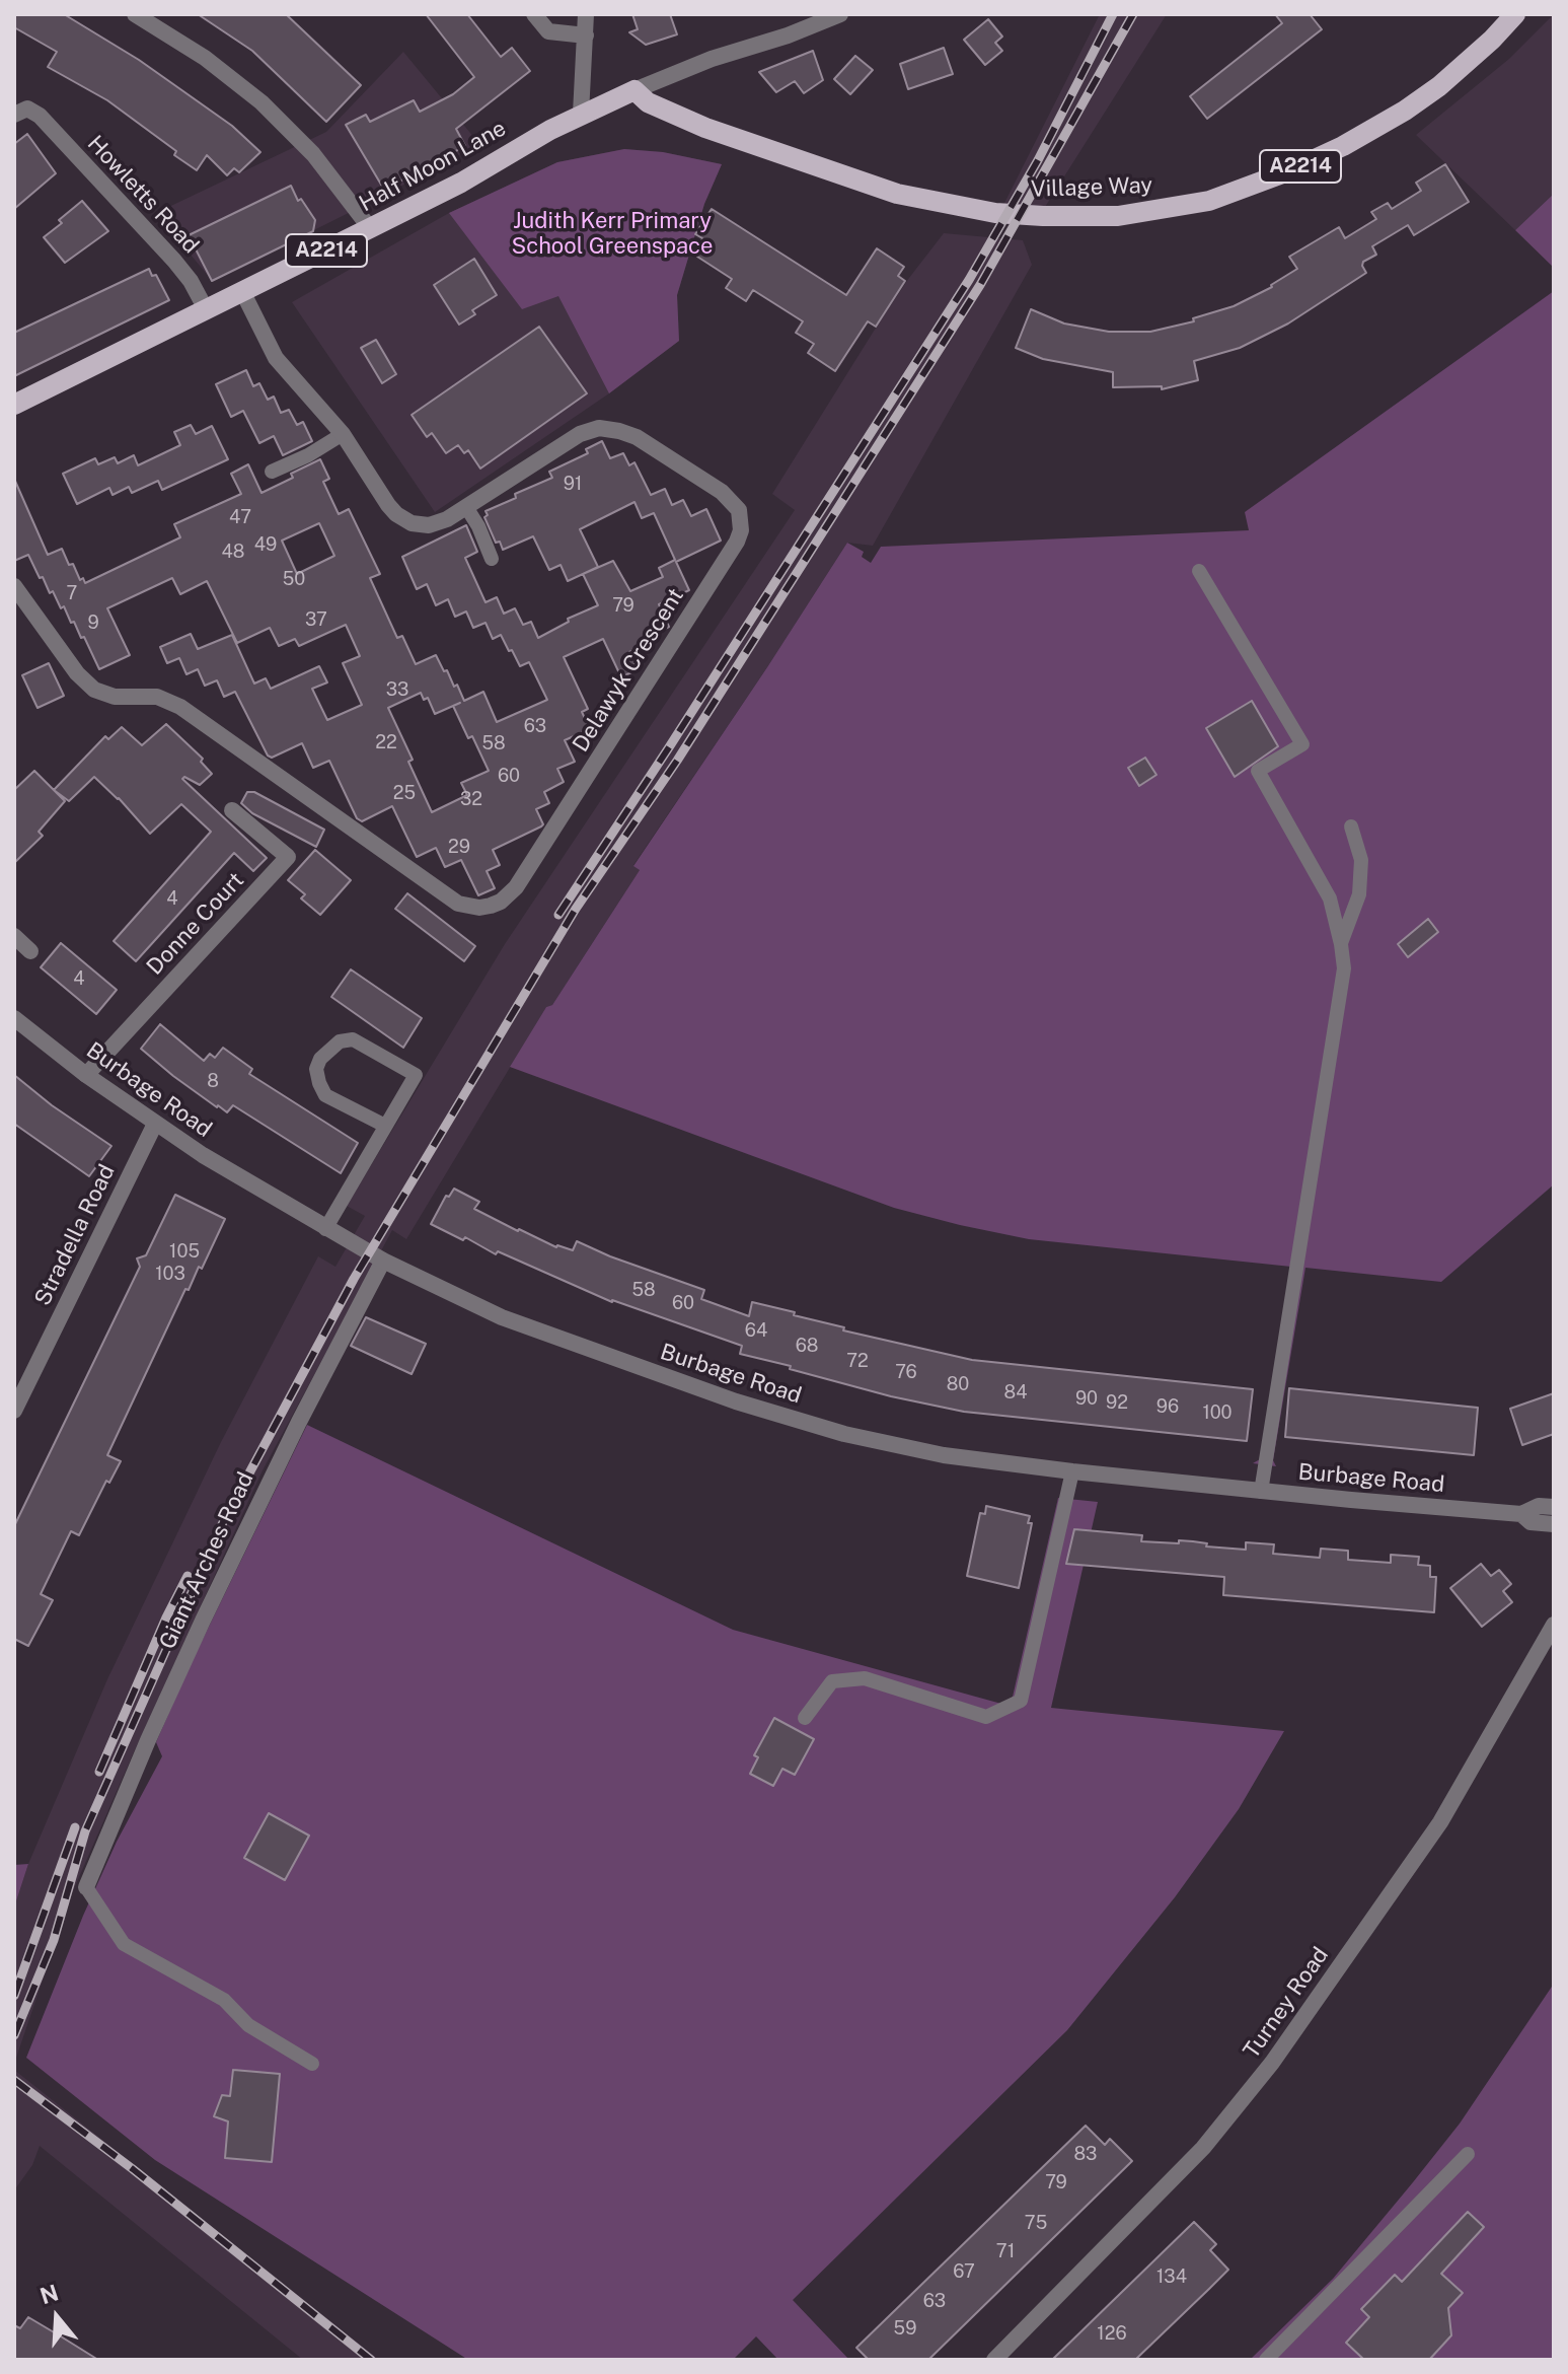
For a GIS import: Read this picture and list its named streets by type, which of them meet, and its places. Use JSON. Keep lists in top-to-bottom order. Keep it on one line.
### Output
{"streets":{"main road":["Half Moon Lane","A2214","Village Way"],"street":["Howletts Road","Delawyk Crescent","Donne Court","Burbage Road","Stradella Road","Giant Arches Road","Turney Road"]},"crossings":[["Half Moon Lane","Village Way"],["Half Moon Lane","Howletts Road"],["Half Moon Lane","Delawyk Crescent"],["Donne Court","Burbage Road"],["Burbage Road","Stradella Road"],["Burbage Road","Giant Arches Road"]],"parks":["Judith Kerr Primary School Greenspace"],"house_numbers":["91","47","49","48","50","7","79","37","9","33","63","22","58","60","25","32","29","4","4","8","105","103","58","60","64","68","72","76","80","84","90","92","96","100","83","79","75","71","67","134","63","59","126"],"north":"top"}
